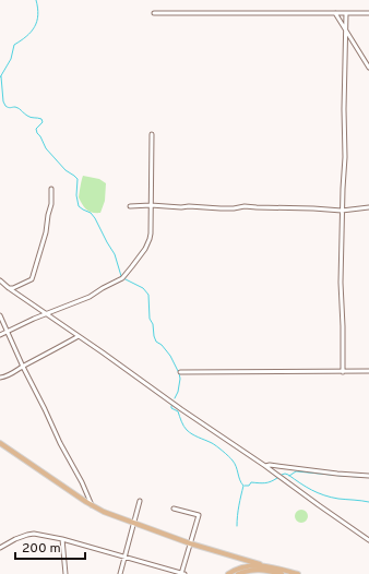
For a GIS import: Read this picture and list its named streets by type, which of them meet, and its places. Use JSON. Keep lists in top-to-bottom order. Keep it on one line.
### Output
{"scale_bar":"200 m"}
